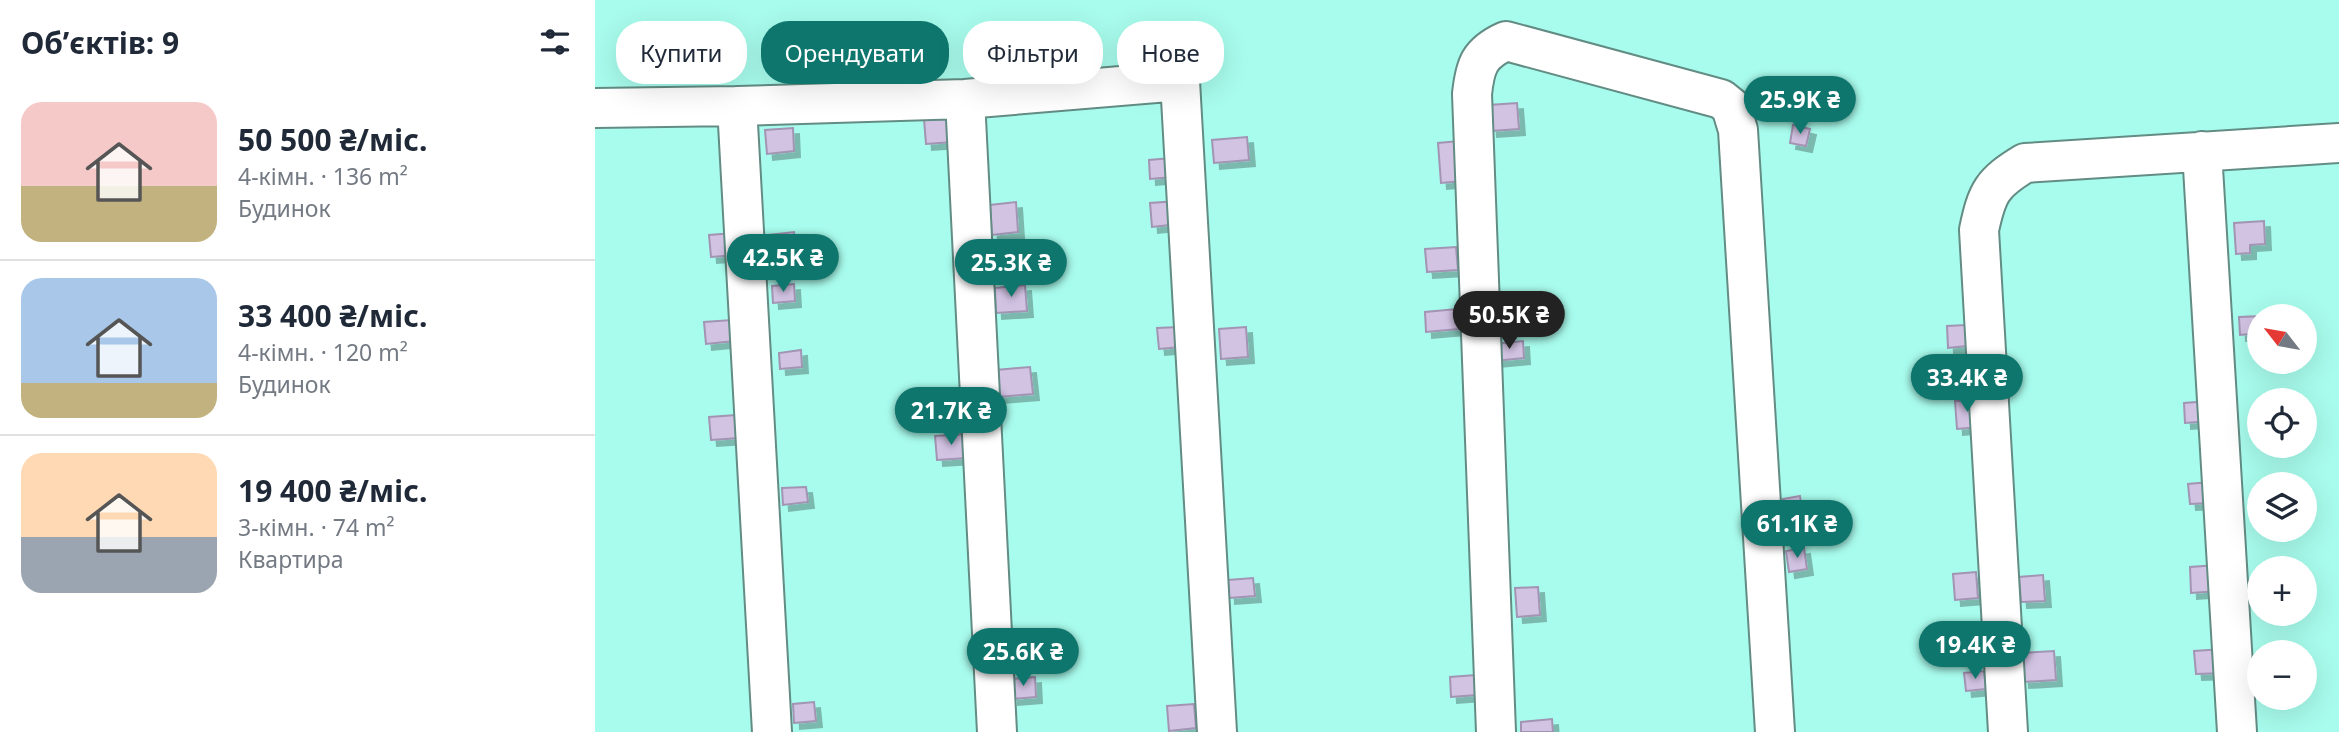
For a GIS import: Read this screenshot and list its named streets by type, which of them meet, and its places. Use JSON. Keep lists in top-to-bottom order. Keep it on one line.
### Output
{"north":"top left","page":{"heading":"Об’єктів: 9","chip":["Купити","Орендувати","Фільтри","Нове"],"price":["25.9K ₴","42.5K ₴","25.3K ₴","50.5K ₴","33.4K ₴","21.7K ₴","61.1K ₴","19.4K ₴","25.6K ₴"],"list":[{"name":"50 500 ₴/міс.","note":"4-кімн. · 136 m² · Будинок"},{"name":"33 400 ₴/міс.","note":"4-кімн. · 120 m² · Будинок"},{"name":"19 400 ₴/міс.","note":"3-кімн. · 74 m² · Квартира"}],"map_buttons":["+","−"]}}
